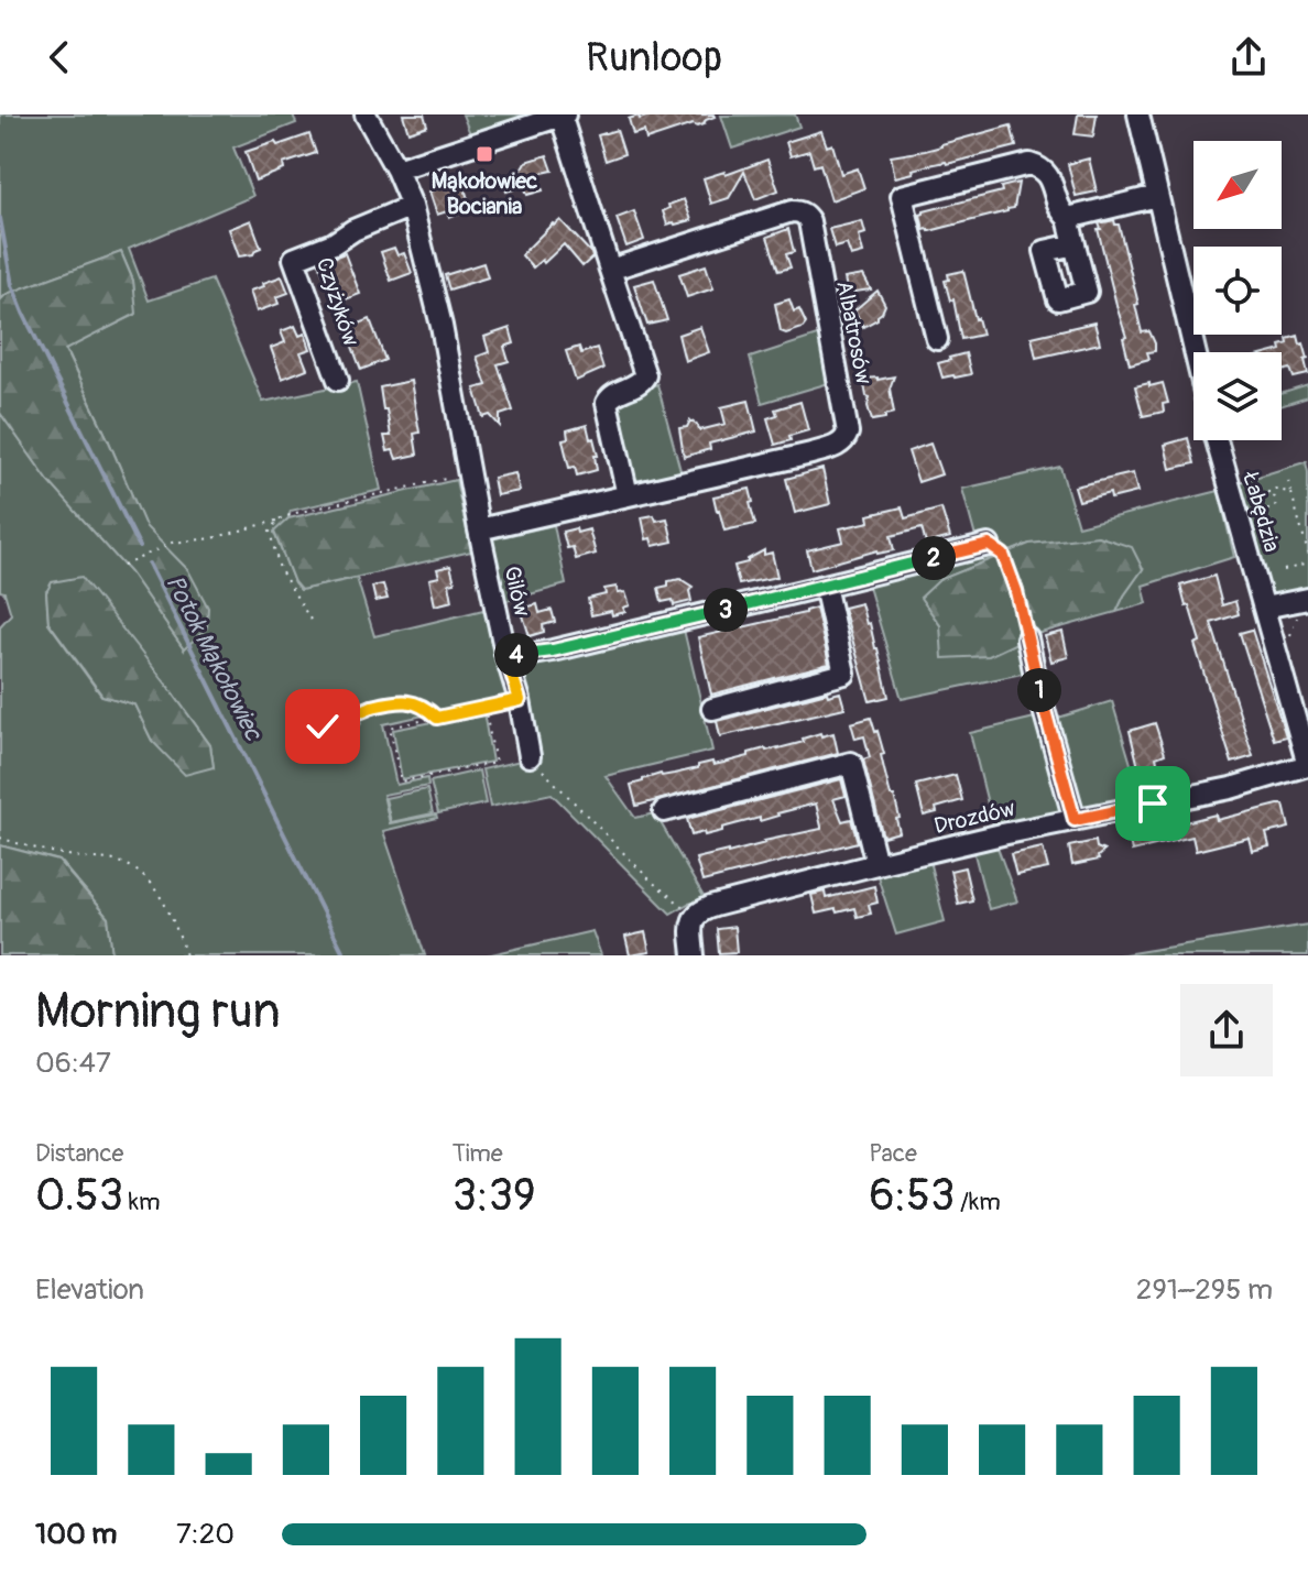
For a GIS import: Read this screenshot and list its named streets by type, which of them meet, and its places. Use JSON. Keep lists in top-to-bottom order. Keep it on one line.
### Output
{"streets":{"street":["Czyżyków","Albatrosów","Łabędzia","Gilów","Drozdów"]},"crossings":[["Czyżyków","Gilów"],["Albatrosów","Gilów"],["Łabędzia","Drozdów"]],"water":["Potok Mąkołowiec"],"places":{"transit":["Mąkołowiec Bociania"]},"north":"bottom left","page":{"header":"Runloop","pins":["2","3","4","1"],"heading":["Morning run","06:47"],"stats":[["Distance","0.53 km"],["Time","3:39"],["Pace","6:53 /km"]],"chart":["Elevation","291–295 m"],"list":[{"name":"100 m","note":"7:20"}]}}
